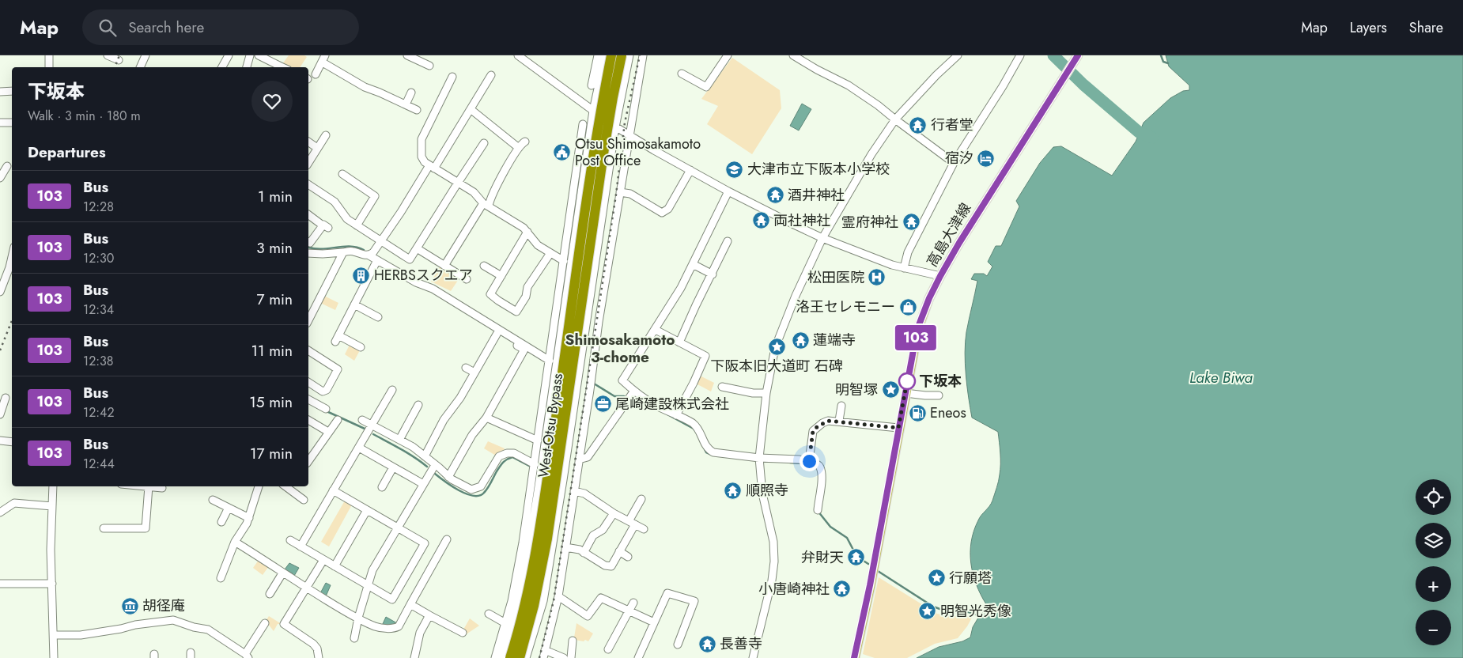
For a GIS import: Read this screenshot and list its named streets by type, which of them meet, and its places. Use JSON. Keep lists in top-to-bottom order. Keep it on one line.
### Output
{"streets":{"highway":["West-Otsu Bypass"],"main road":["高島大津線"]},"districts":["Shimosakamoto 3-chome"],"water":["Lake Biwa"],"places":{"temple":["行者堂","酒井神社","両社神社","霊府神社","蓮端寺","順照寺","弁財天","小唐崎神社","長善寺"],"public building":["Otsu Shimosakamoto Post Office"],"hotel":["宿汐"],"school or university":["大津市立下阪本小学校"],"building":["HERBSスクエア"],"hospital":["松田医院"],"shop":["洛王セレモニー"],"place":["下阪本旧大道町 石碑","明智塚","行願塔","明智光秀像"],"other":["下坂本"],"office":["尾崎建設株式会社"],"fuel station":["Eneos"],"museum":["胡径庵"]},"lines":["bus line 103"],"page":{"header":"Map","search":"Search here","nav":["Map","Layers","Share"],"on_map":"103","heading":[["下坂本","Walk · 3 min · 180 m"],"Departures"],"list":[{"mark":"103","name":"Bus","note":"12:28","value":"1 min"},{"mark":"103","name":"Bus","note":"12:30","value":"3 min"},{"mark":"103","name":"Bus","note":"12:34","value":"7 min"},{"mark":"103","name":"Bus","note":"12:38","value":"11 min"},{"mark":"103","name":"Bus","note":"12:42","value":"15 min"},{"mark":"103","name":"Bus","note":"12:44","value":"17 min"}],"map_buttons":["+","−"]}}
